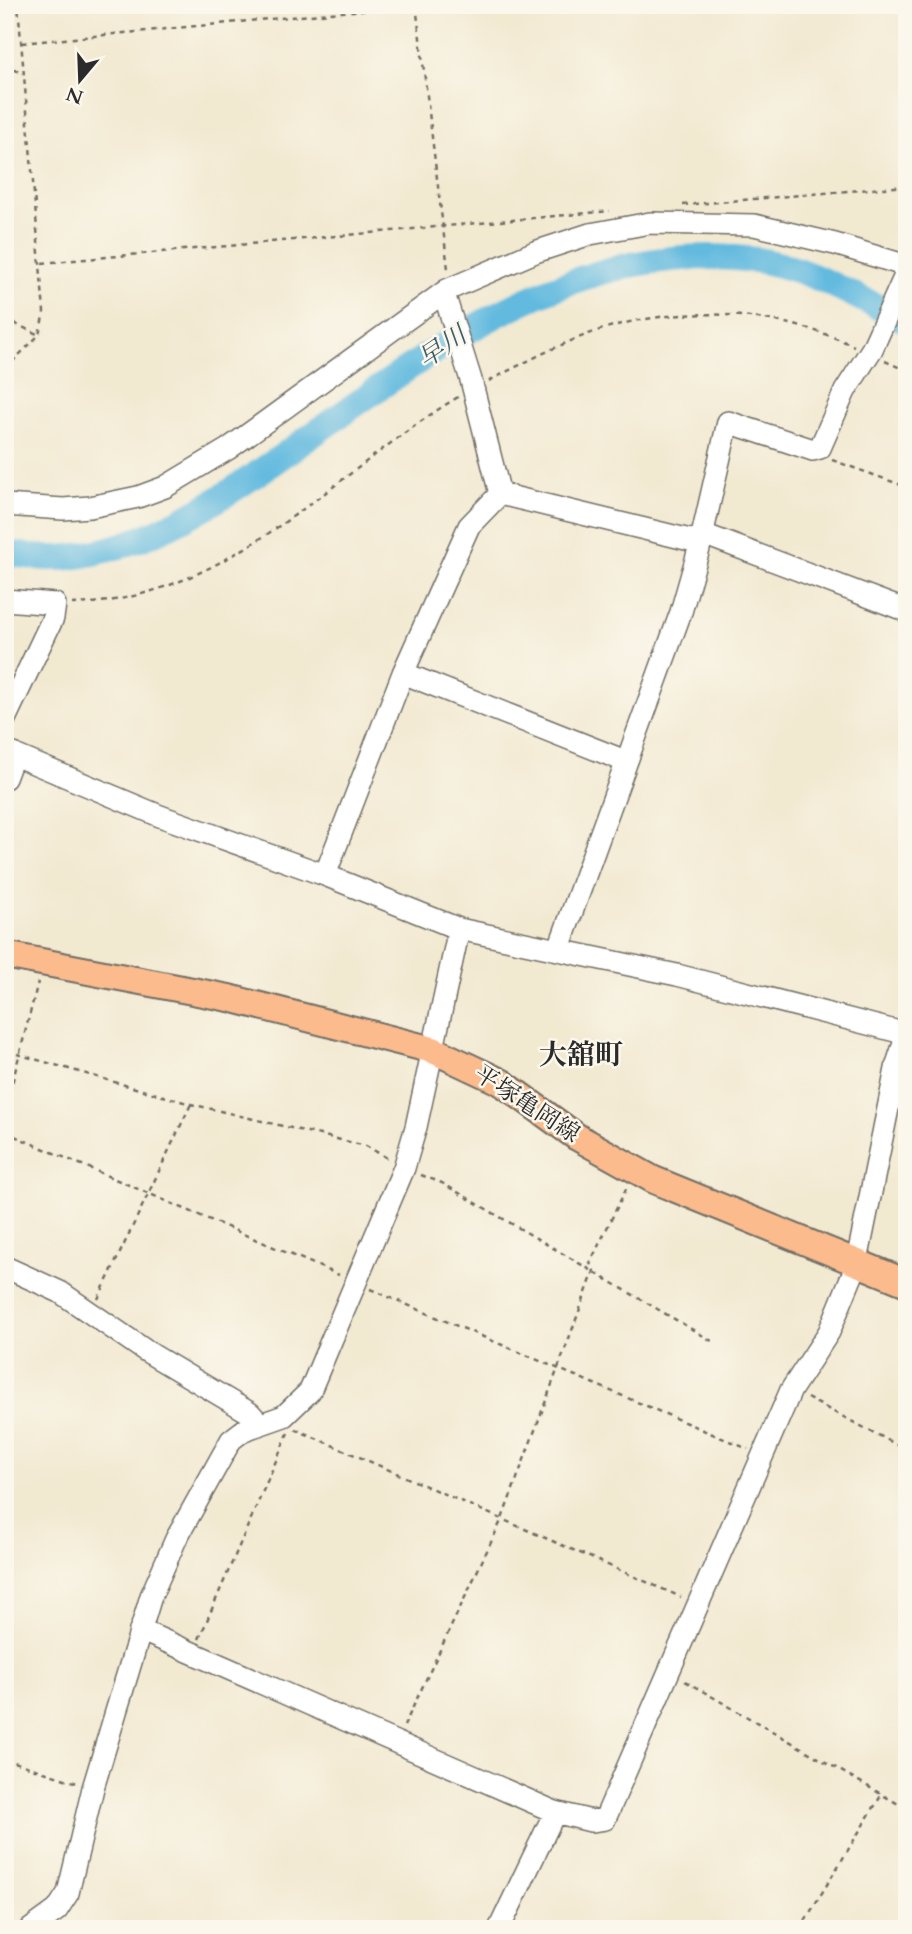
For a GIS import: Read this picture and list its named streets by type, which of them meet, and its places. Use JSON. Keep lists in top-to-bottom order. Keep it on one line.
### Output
{"streets":{"main road":["平塚亀岡線"]},"districts":["大舘町"],"water":["早川"],"north":"bottom"}
